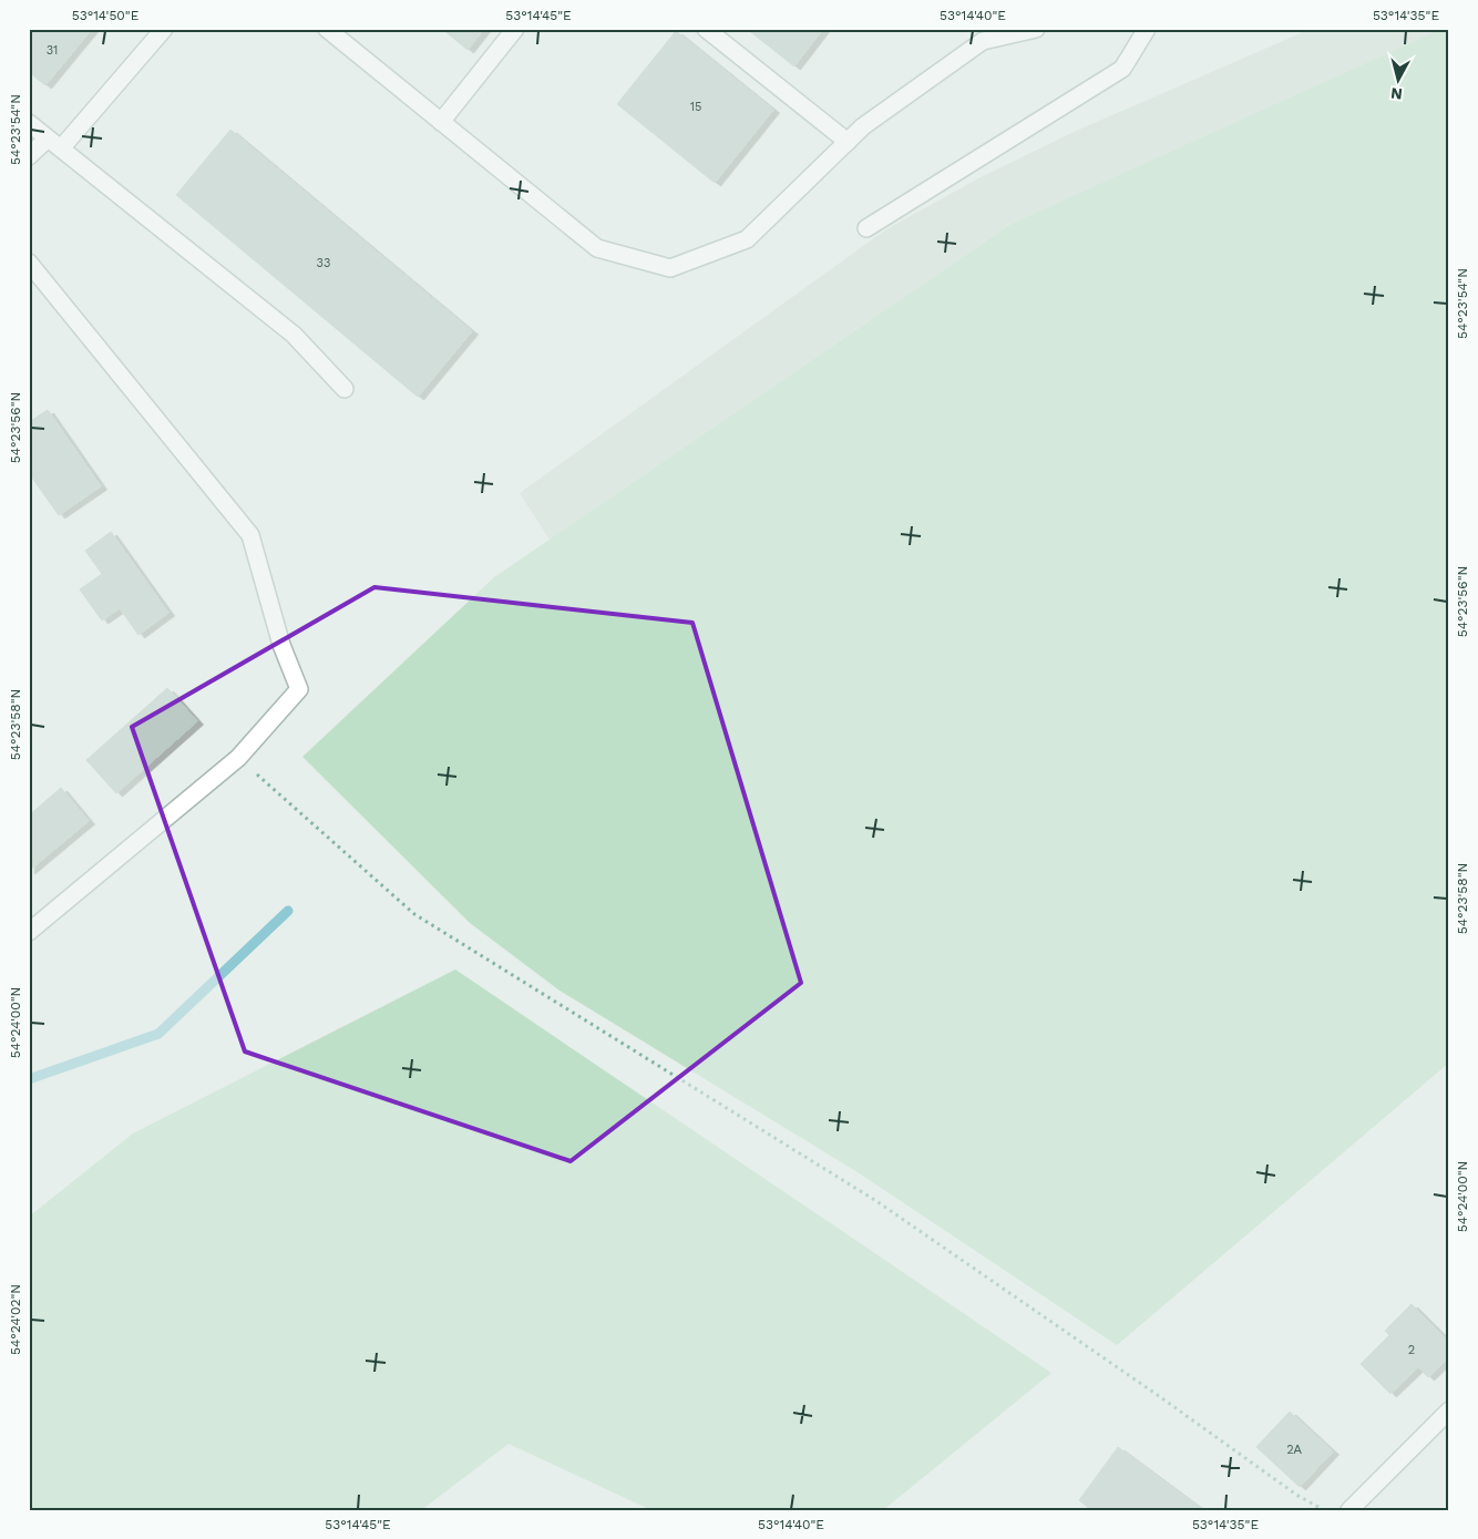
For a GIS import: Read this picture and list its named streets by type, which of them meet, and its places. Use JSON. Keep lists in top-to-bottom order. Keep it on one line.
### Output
{"house_numbers":["31","15","33","2","2А"],"north":"bottom","coordinates":["53°14'50\"E","53°14'45\"E","53°14'40\"E","53°14'35\"E","54°23'54\"N","54°23'56\"N","54°23'58\"N","54°24'00\"N","54°24'02\"N"]}
